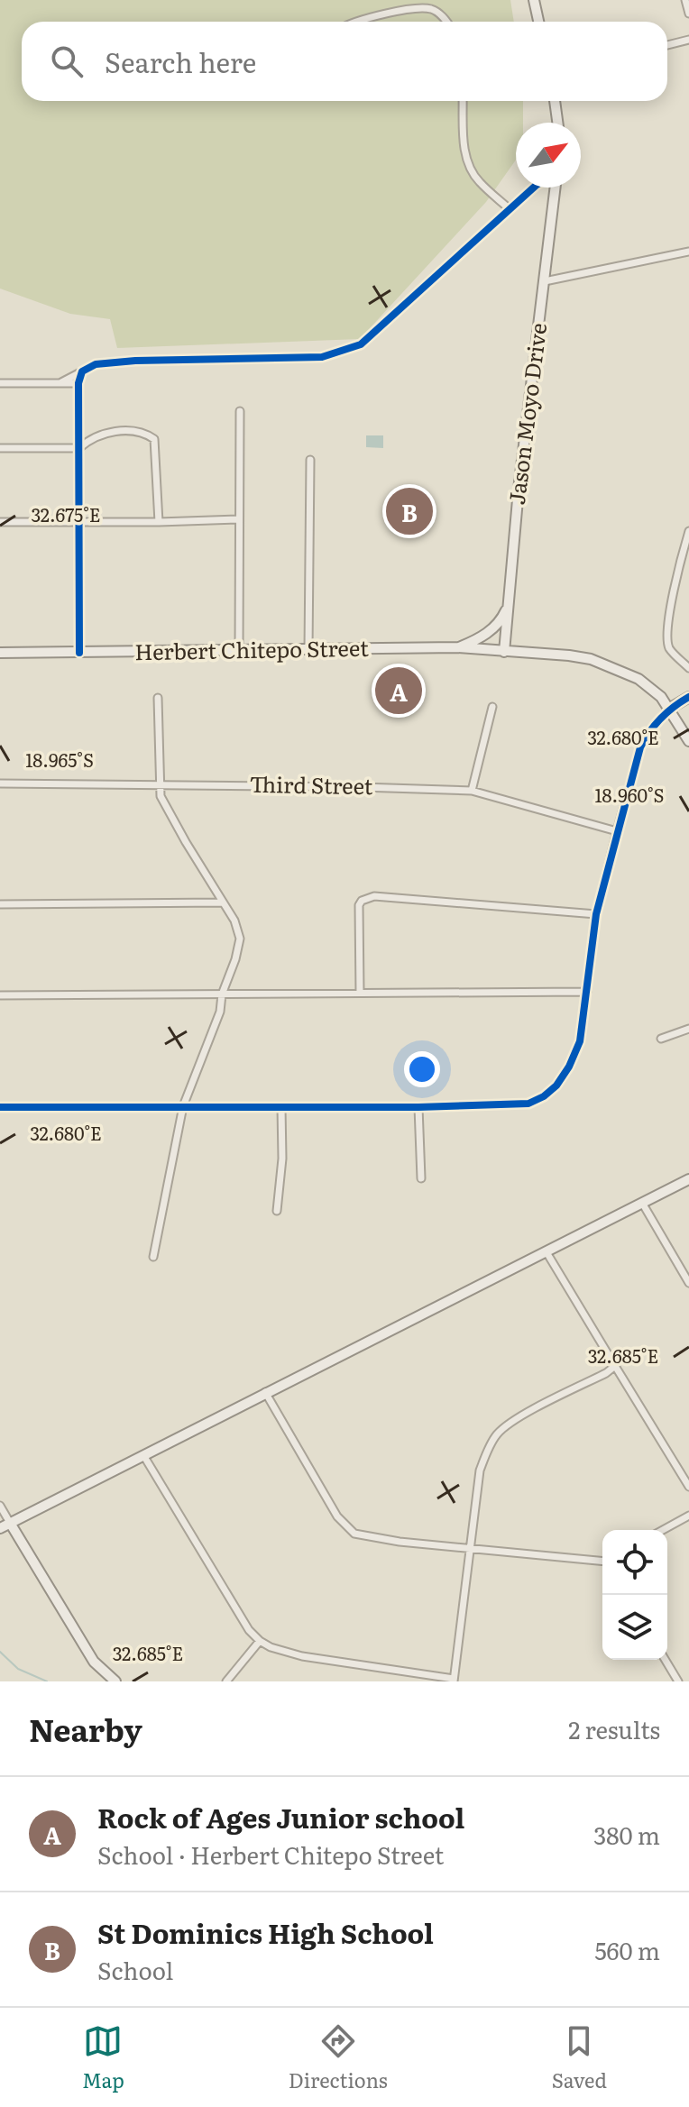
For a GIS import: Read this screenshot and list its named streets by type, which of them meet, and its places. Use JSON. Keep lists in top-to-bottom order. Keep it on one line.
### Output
{"streets":{"street":["Jason Moyo Drive","Herbert Chitepo Street","Third Street"]},"crossings":[["Jason Moyo Drive","Herbert Chitepo Street"]],"north":"top right","page":{"search":"Search here","pins":["B","A"],"heading":["Nearby","2 results"],"list":[{"mark":"A","name":"Rock of Ages Junior school","note":"School · Herbert Chitepo Street","value":"380 m"},{"mark":"B","name":"St Dominics High School","note":"School","value":"560 m"}],"nav":["Map","Directions","Saved"]},"coordinates":["32.675°E","32.680°E","18.965°S","18.960°S","32.685°E"]}
